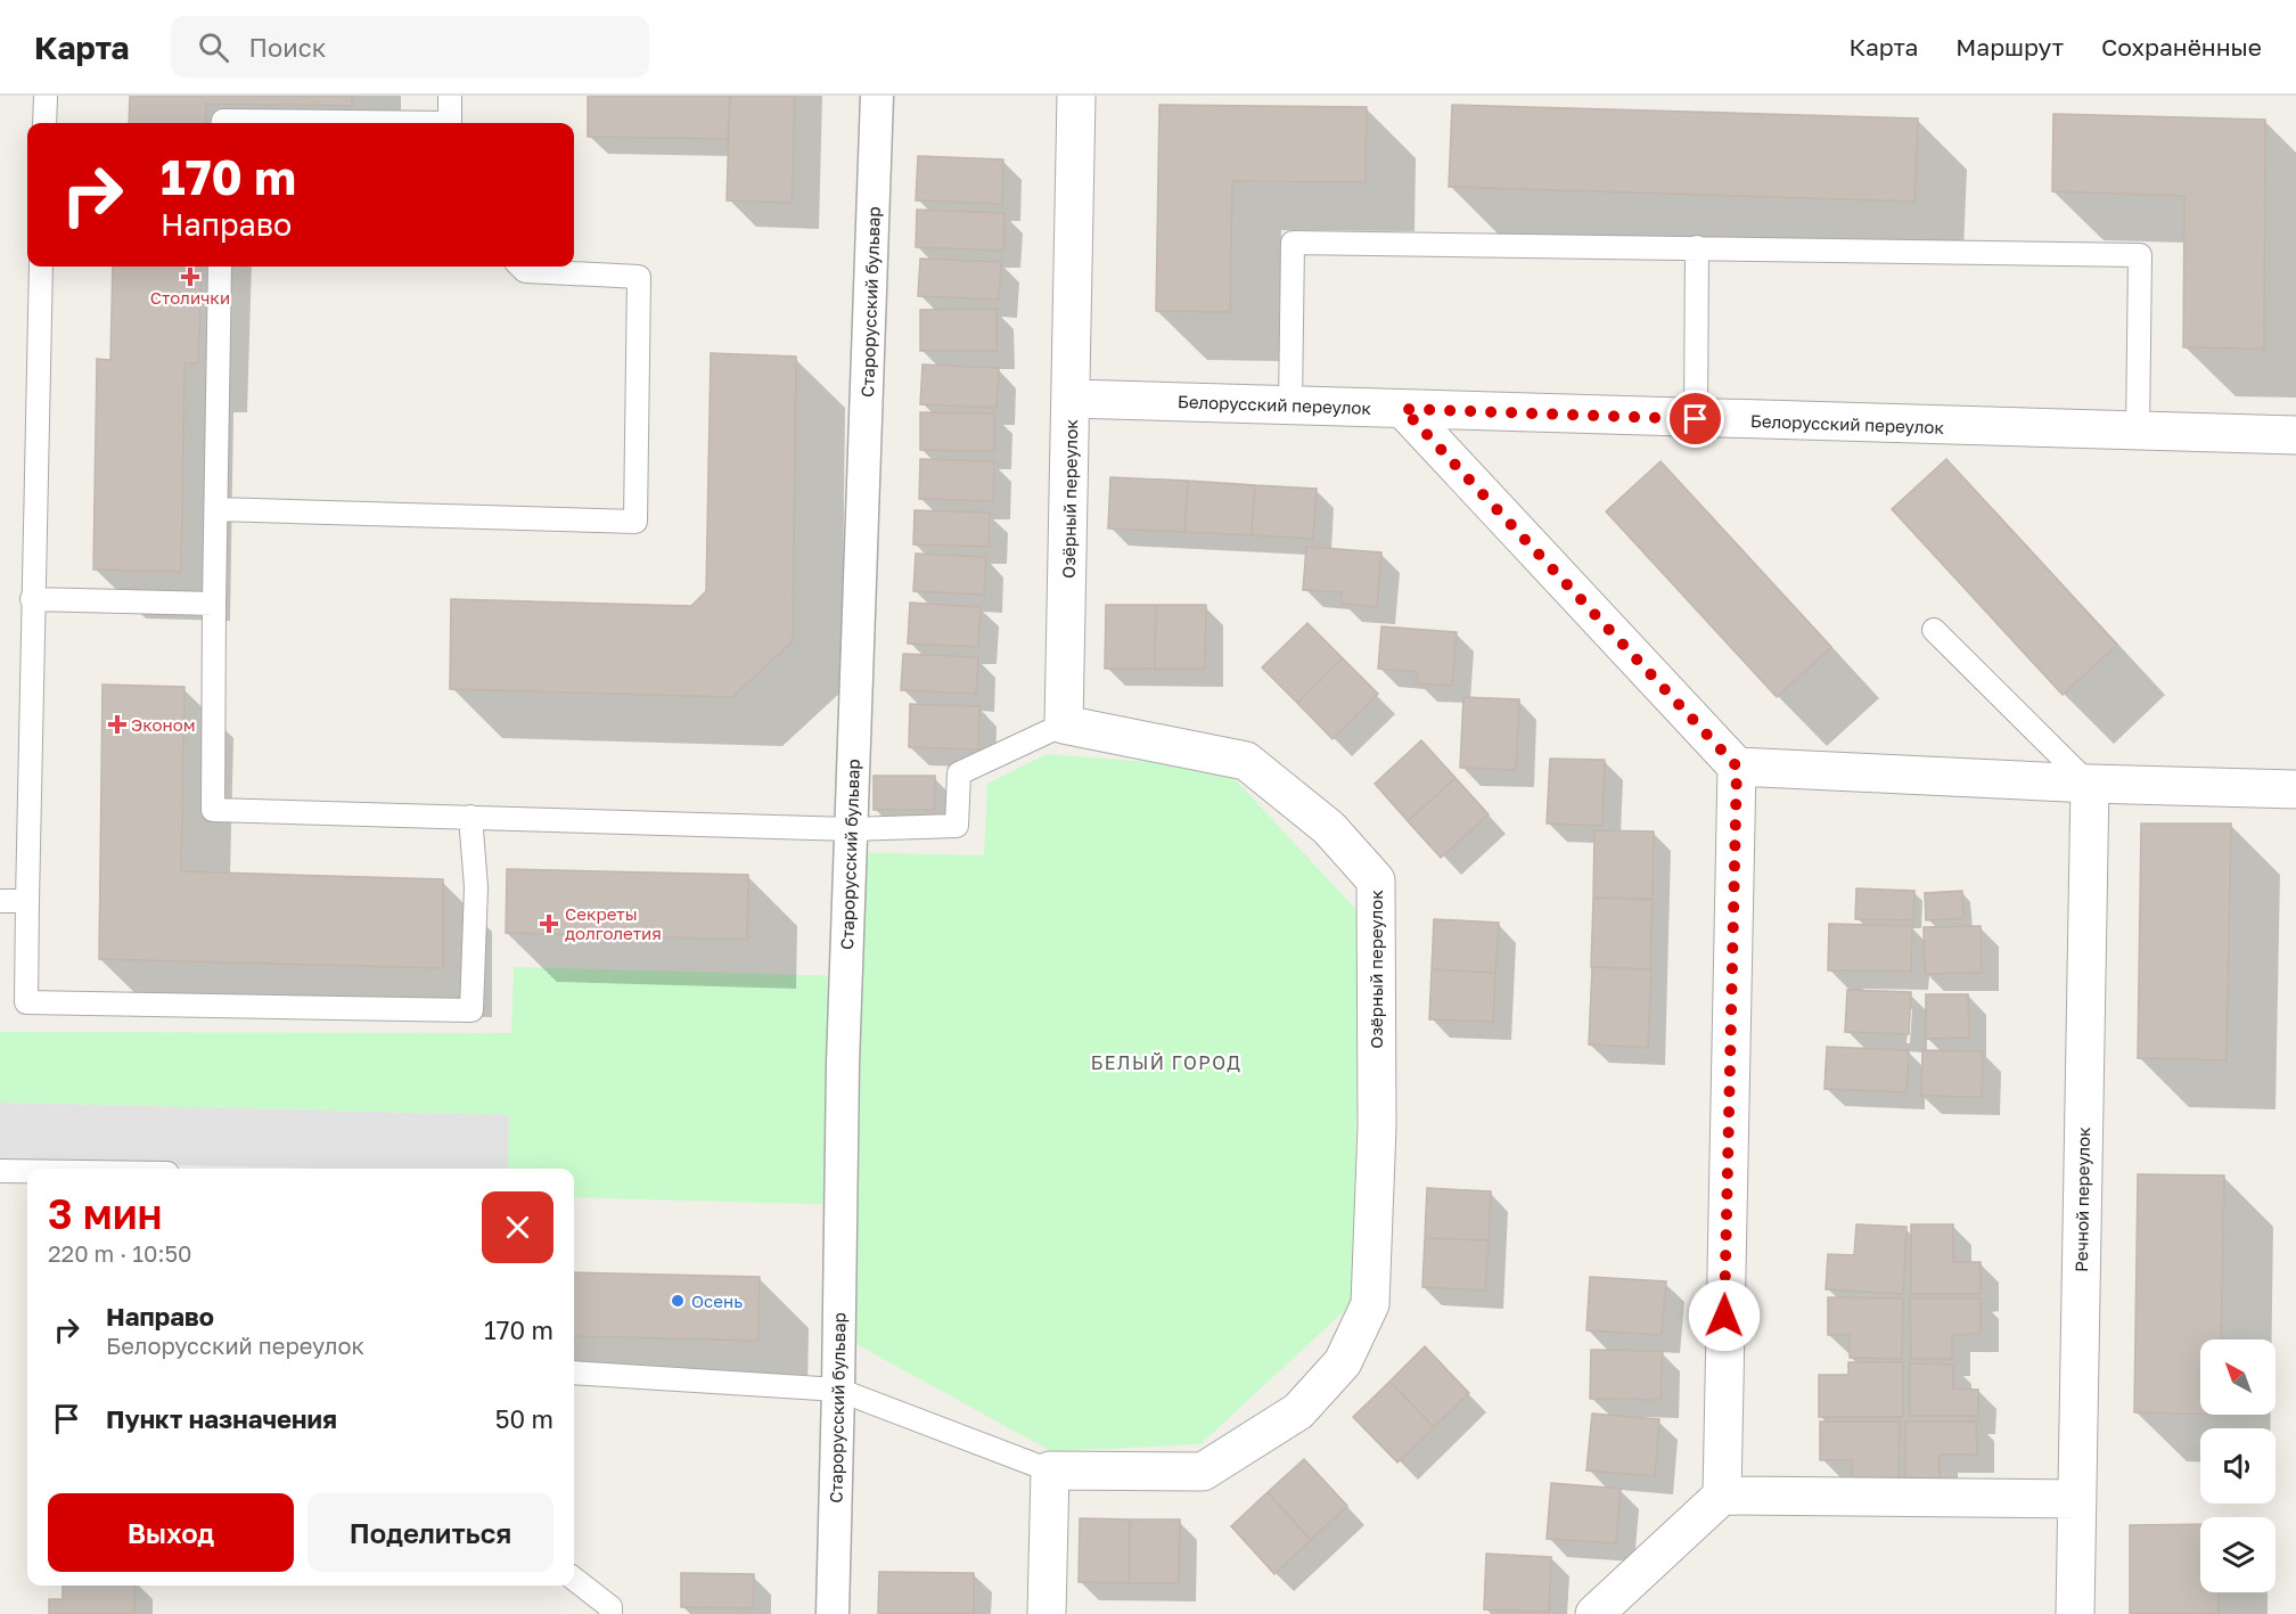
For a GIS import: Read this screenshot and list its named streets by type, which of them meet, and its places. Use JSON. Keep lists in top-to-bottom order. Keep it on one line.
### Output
{"streets":{"street":["Старорусский бульвар","Белорусский переулок","Озёрный переулок","Речной переулок"]},"crossings":[["Белорусский переулок","Озёрный переулок"]],"districts":["БЕЛЫЙ ГОРОД"],"places":{"health":["Столички","Эконом","Секреты долголетия"],"other":["Осень"]},"north":"top left","page":{"header":"Карта","search":"Поиск","nav":["Карта","Маршрут","Сохранённые"],"turn":["170 m","Направо"],"heading":["3 мин","220 m · 10:50"],"list":[{"name":"Направо","note":"Белорусский переулок","value":"170 m"},{"name":"Пункт назначения","value":"50 m"}],"buttons":["Выход","Поделиться"]}}
